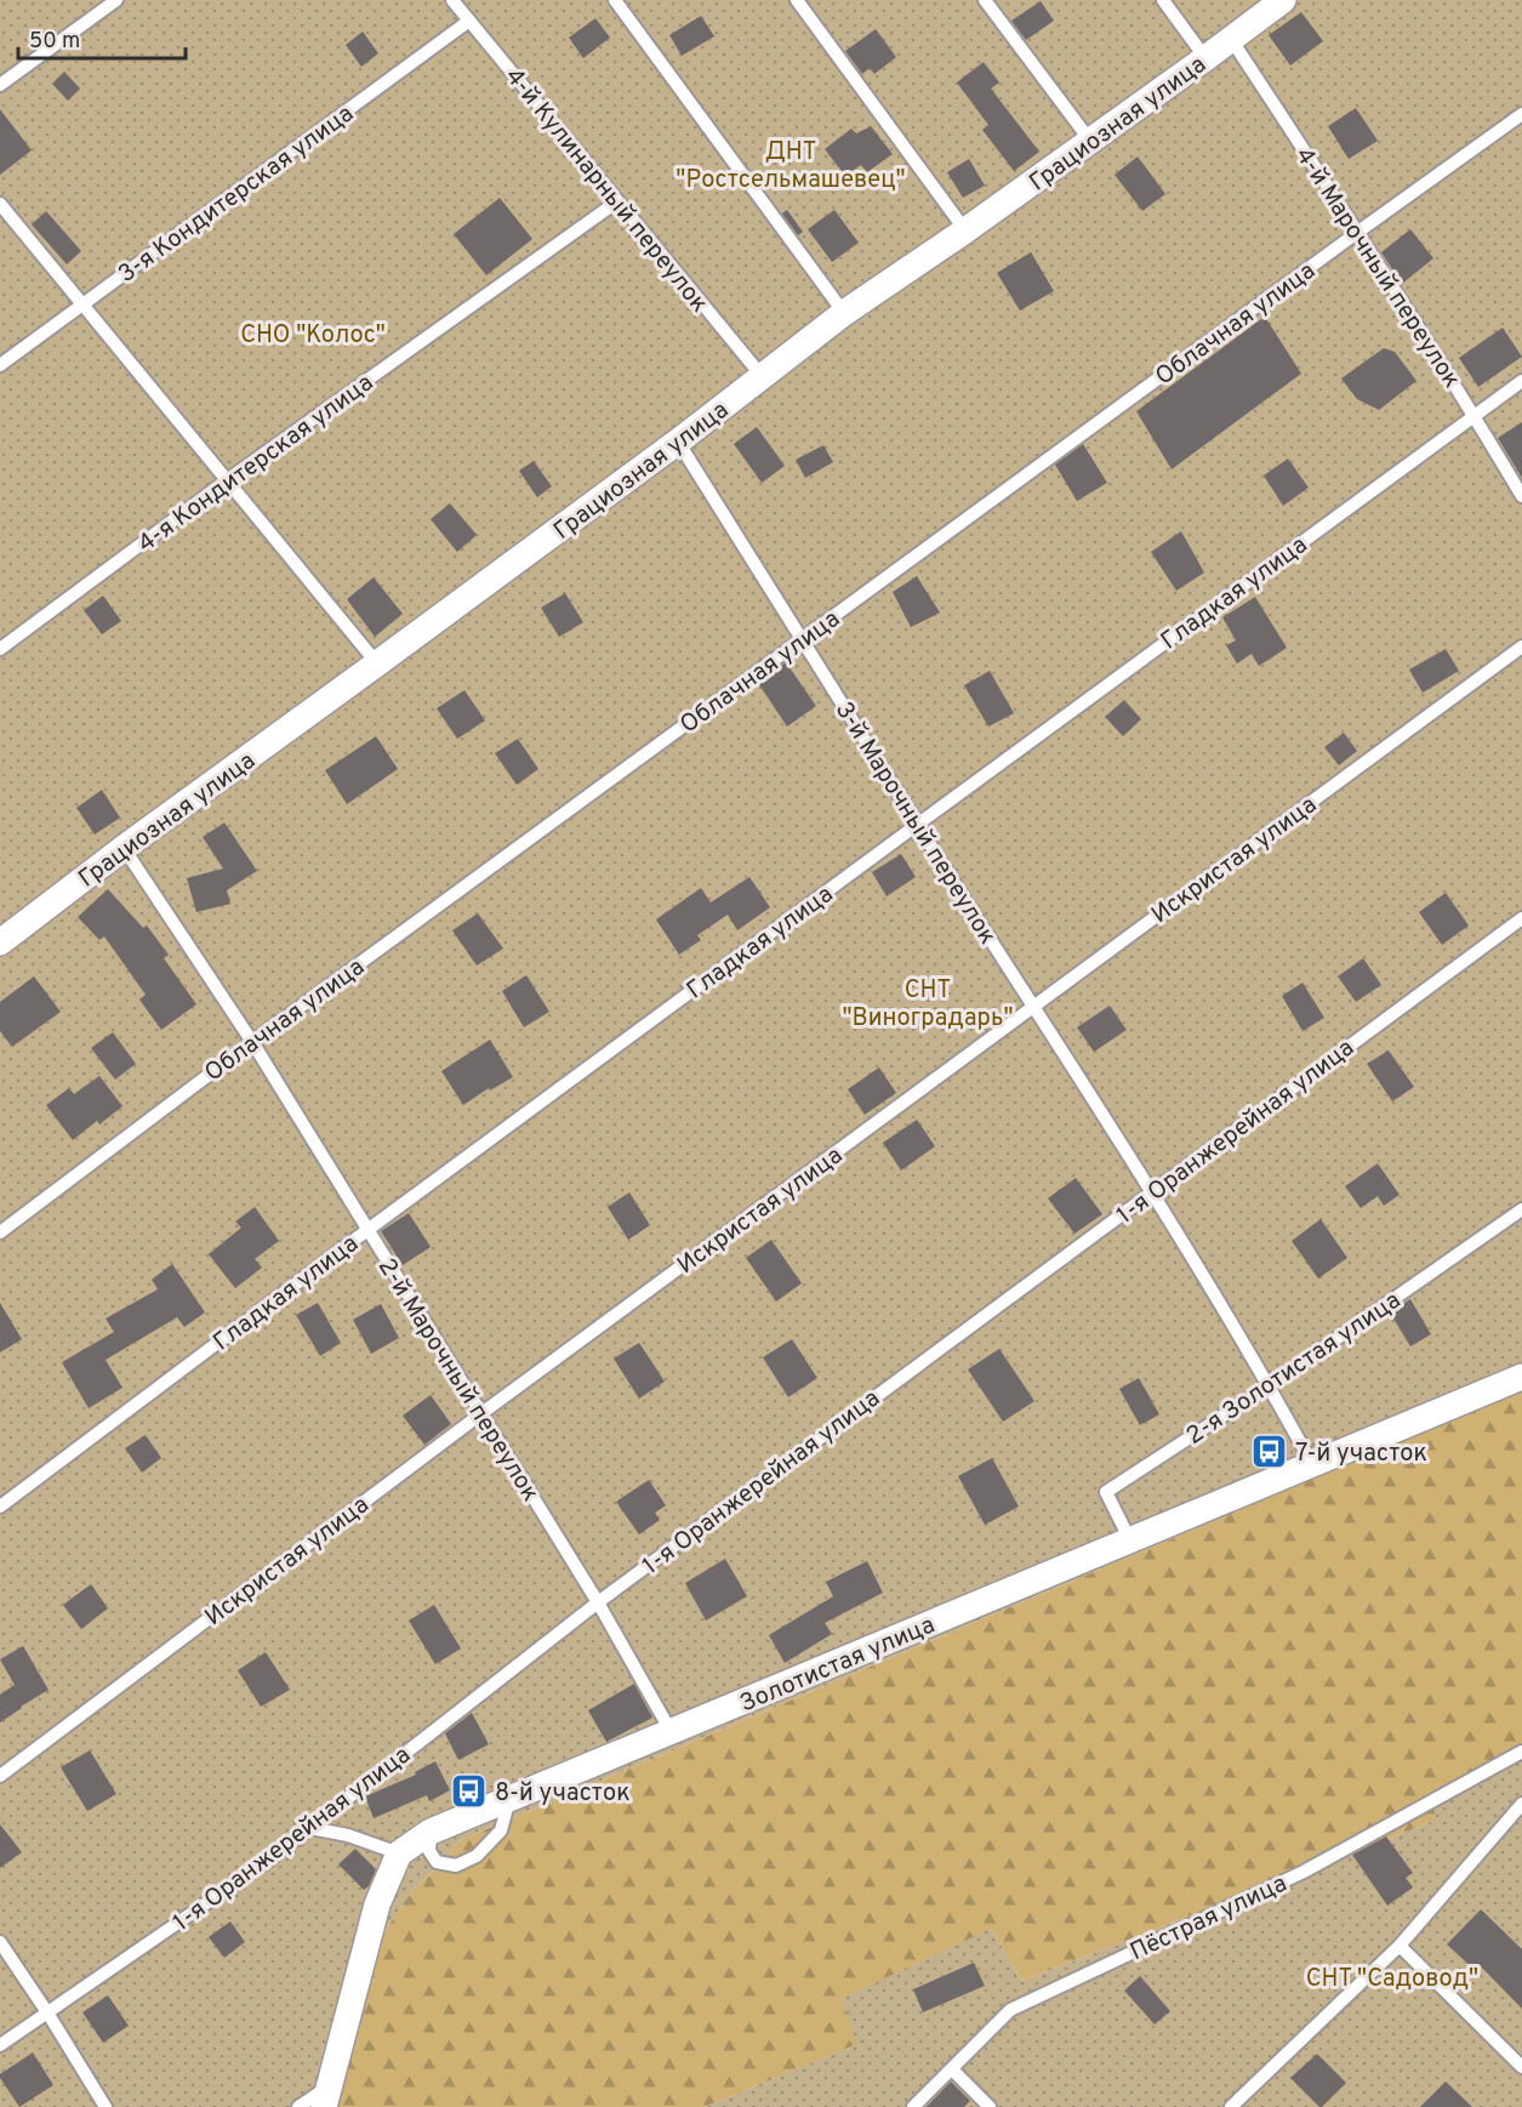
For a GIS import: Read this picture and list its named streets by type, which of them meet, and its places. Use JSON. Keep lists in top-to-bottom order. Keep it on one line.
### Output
{"streets":{"street":["Грациозная улица","Золотистая улица"],"lane":["4-й Кулинарный переулок","3-я Кондитерская улица","4-й Марочный переулок","Облачная улица","4-я Кондитерская улица","Гладкая улица","3-й Марочный переулок","Искристая улица","1-я Оранжерейная улица","2-я Золотистая улица","2-й Марочный переулок","Пёстрая улица"]},"crossings":[["Грациозная улица","4-й Кулинарный переулок"],["Грациозная улица","4-й Марочный переулок"],["Грациозная улица","3-й Марочный переулок"],["Грациозная улица","2-й Марочный переулок"],["4-й Кулинарный переулок","3-я Кондитерская улица"],["4-й Кулинарный переулок","4-я Кондитерская улица"],["4-й Марочный переулок","Облачная улица"],["4-й Марочный переулок","Гладкая улица"],["Облачная улица","3-й Марочный переулок"],["Облачная улица","2-й Марочный переулок"],["Гладкая улица","3-й Марочный переулок"],["Гладкая улица","2-й Марочный переулок"],["3-й Марочный переулок","Искристая улица"],["3-й Марочный переулок","1-я Оранжерейная улица"],["3-й Марочный переулок","2-я Золотистая улица"],["3-й Марочный переулок","Золотистая улица"],["Искристая улица","2-й Марочный переулок"],["1-я Оранжерейная улица","2-й Марочный переулок"],["2-я Золотистая улица","Золотистая улица"],["2-й Марочный переулок","Золотистая улица"]],"parks":["ДНТ \"Ростсельмашевец\"","СНО \"Колос\"","СНТ \"Виноградарь\"","СНТ \"Садовод\""],"places":{"bus stop":["7-й участок","8-й участок"]},"scale_bar":"50 m"}
